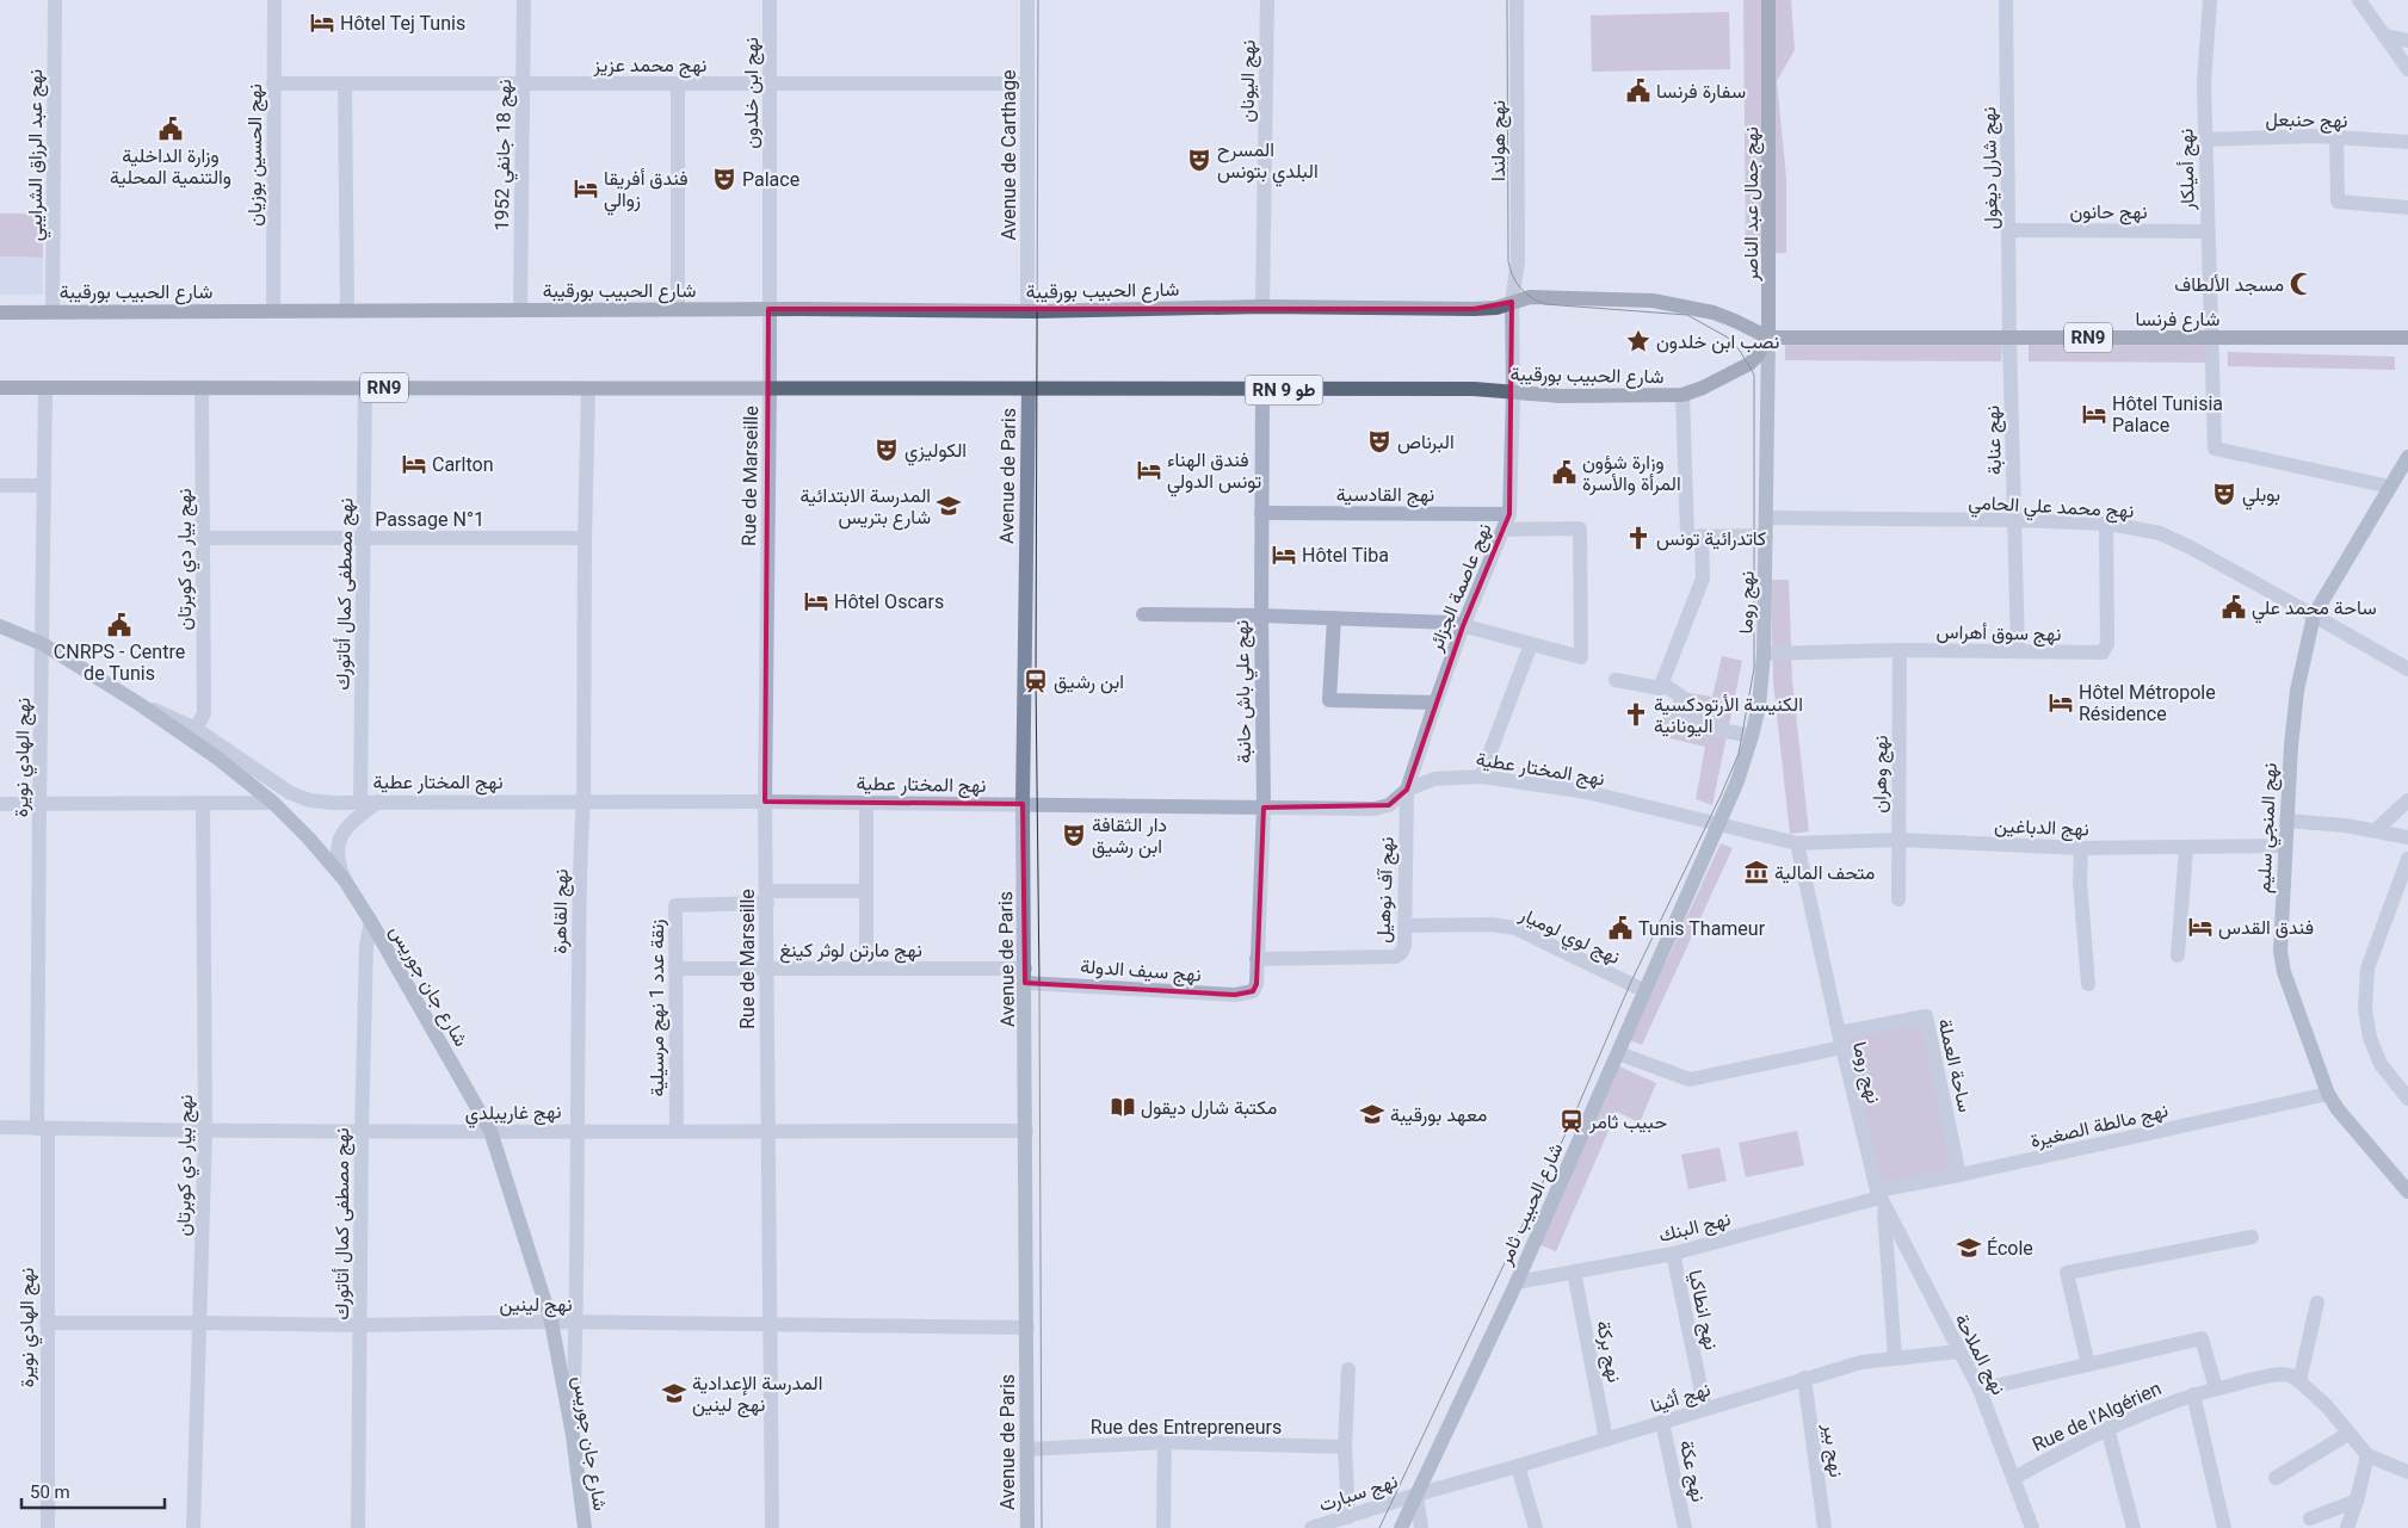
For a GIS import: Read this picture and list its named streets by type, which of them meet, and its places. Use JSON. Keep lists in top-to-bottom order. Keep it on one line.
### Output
{"streets":{"main road":["نهج جمال عبد الناصر","شارع الحبيب بورقيبة","شارع فرنسا","RN9","RN 9 طو","Avenue de Paris","نهج روما","نهج المنجي سليم","شارع جان جوريس","شارع الحبيب ثامر"],"street":["نهج محمد عزيز","نهج اليونان","نهج ابن خلدون","نهج حنبعل","نهج هولندا","نهج عبد الرزاق الشرايبي","نهج الحسين بوزيان","نهج 18 جانفي 1952","Avenue de Carthage","نهج شارل ديغول","نهج أميلكار","نهج حانون","نهج عنابة","Rue de Marseille","نهج القادسية","نهج محمد علي الحامي","Passage N°1","نهج بيار دي كوبرتان","نهج عاصمة الجزائر","نهج مصطفى كمال أتاتورك","نهج سوق أهراس","نهج علي باش حانبة","نهج الهادي نويرة","نهج المختار عطية","نهج وهران","نهج الدباغين","نهج آف نوهيل","نهج القاهرة","نهج لوي لوميار","نهج مارتن لوثر كينغ","نهج سيف الدولة","زنقة عدد 1 نهج مرسيلية","ساحة العملة","نهج غاريبلدي","نهج مالطة الصغيرة","نهج البنك","نهج لينين","نهج انطاكيا","نهج بركة","نهج الملاحة","نهج أثينا","Rue de l'Algérien","Rue des Entrepreneurs","نهج بير","نهج عكة","نهج سبارت"]},"crossings":[["نهج محمد عزيز","نهج ابن خلدون"],["نهج محمد عزيز","نهج الحسين بوزيان"],["نهج محمد عزيز","نهج 18 جانفي 1952"],["نهج محمد عزيز","Avenue de Carthage"],["نهج اليونان","شارع الحبيب بورقيبة"],["نهج ابن خلدون","شارع الحبيب بورقيبة"],["نهج ابن خلدون","Rue de Marseille"],["نهج حنبعل","نهج أميلكار"],["نهج هولندا","شارع الحبيب بورقيبة"],["نهج هولندا","نهج عاصمة الجزائر"],["نهج عبد الرزاق الشرايبي","شارع الحبيب بورقيبة"],["نهج الحسين بوزيان","شارع الحبيب بورقيبة"],["نهج 18 جانفي 1952","شارع الحبيب بورقيبة"],["Avenue de Carthage","شارع الحبيب بورقيبة"],["نهج شارل ديغول","نهج حانون"],["نهج شارل ديغول","شارع فرنسا"],["نهج شارل ديغول","نهج عنابة"],["نهج أميلكار","نهج حانون"],["نهج أميلكار","شارع فرنسا"],["نهج أميلكار","نهج المنجي سليم"],["نهج جمال عبد الناصر","شارع الحبيب بورقيبة"],["نهج جمال عبد الناصر","شارع فرنسا"],["نهج جمال عبد الناصر","نهج روما"],["شارع الحبيب بورقيبة","شارع فرنسا"],["شارع الحبيب بورقيبة","Rue de Marseille"],["شارع الحبيب بورقيبة","Avenue de Paris"],["شارع الحبيب بورقيبة","نهج بيار دي كوبرتان"],["شارع الحبيب بورقيبة","نهج عاصمة الجزائر"],["شارع الحبيب بورقيبة","نهج مصطفى كمال أتاتورك"],["شارع الحبيب بورقيبة","نهج روما"],["شارع الحبيب بورقيبة","نهج علي باش حانبة"],["شارع الحبيب بورقيبة","نهج الهادي نويرة"],["شارع الحبيب بورقيبة","نهج القاهرة"],["شارع فرنسا","نهج عنابة"],["شارع فرنسا","نهج روما"],["نهج عنابة","نهج محمد علي الحامي"],["نهج عنابة","نهج سوق أهراس"],["Rue de Marseille","نهج المختار عطية"],["Rue de Marseille","نهج مارتن لوثر كينغ"],["Rue de Marseille","زنقة عدد 1 نهج مرسيلية"],["Rue de Marseille","نهج غاريبلدي"],["Rue de Marseille","نهج لينين"],["Avenue de Paris","نهج المختار عطية"],["Avenue de Paris","نهج مارتن لوثر كينغ"],["Avenue de Paris","نهج سيف الدولة"],["Avenue de Paris","نهج غاريبلدي"],["Avenue de Paris","نهج لينين"],["Avenue de Paris","Rue des Entrepreneurs"],["نهج القادسية","نهج عاصمة الجزائر"],["نهج القادسية","نهج علي باش حانبة"],["نهج محمد علي الحامي","نهج روما"],["نهج محمد علي الحامي","نهج سوق أهراس"],["نهج محمد علي الحامي","نهج المنجي سليم"],["Passage N°1","نهج بيار دي كوبرتان"],["Passage N°1","نهج مصطفى كمال أتاتورك"],["Passage N°1","نهج القاهرة"],["نهج بيار دي كوبرتان","نهج المختار عطية"],["نهج بيار دي كوبرتان","نهج غاريبلدي"],["نهج بيار دي كوبرتان","نهج لينين"],["نهج عاصمة الجزائر","نهج المختار عطية"],["نهج عاصمة الجزائر","نهج آف نوهيل"],["نهج مصطفى كمال أتاتورك","نهج المختار عطية"],["نهج مصطفى كمال أتاتورك","شارع جان جوريس"],["نهج مصطفى كمال أتاتورك","نهج غاريبلدي"],["نهج مصطفى كمال أتاتورك","نهج لينين"],["نهج روما","نهج سوق أهراس"],["نهج روما","نهج المختار عطية"],["نهج روما","نهج الدباغين"],["نهج روما","ساحة العملة"],["نهج روما","نهج مالطة الصغيرة"],["نهج روما","شارع الحبيب ثامر"],["نهج روما","نهج البنك"],["نهج روما","نهج الملاحة"],["نهج سوق أهراس","نهج وهران"],["نهج علي باش حانبة","نهج المختار عطية"],["نهج علي باش حانبة","نهج آف نوهيل"],["نهج علي باش حانبة","نهج سيف الدولة"],["نهج الهادي نويرة","شارع جان جوريس"],["نهج الهادي نويرة","نهج غاريبلدي"],["نهج الهادي نويرة","نهج لينين"],["نهج المختار عطية","نهج الدباغين"],["نهج المختار عطية","نهج آف نوهيل"],["نهج المختار عطية","نهج القاهرة"],["نهج المختار عطية","شارع جان جوريس"],["نهج المختار عطية","شارع الحبيب ثامر"],["نهج وهران","نهج الدباغين"],["نهج الدباغين","نهج المنجي سليم"],["نهج المنجي سليم","نهج مالطة الصغيرة"],["نهج آف نوهيل","نهج لوي لوميار"],["نهج القاهرة","شارع جان جوريس"],["نهج القاهرة","نهج غاريبلدي"],["نهج القاهرة","نهج لينين"],["نهج لوي لوميار","شارع الحبيب ثامر"],["نهج مارتن لوثر كينغ","نهج سيف الدولة"],["نهج مارتن لوثر كينغ","زنقة عدد 1 نهج مرسيلية"],["شارع جان جوريس","نهج غاريبلدي"],["شارع جان جوريس","نهج لينين"],["زنقة عدد 1 نهج مرسيلية","نهج غاريبلدي"],["ساحة العملة","نهج مالطة الصغيرة"],["نهج مالطة الصغيرة","نهج البنك"],["نهج مالطة الصغيرة","نهج الملاحة"],["شارع الحبيب ثامر","نهج البنك"],["شارع الحبيب ثامر","نهج أثينا"],["شارع الحبيب ثامر","نهج سبارت"],["نهج البنك","نهج انطاكيا"],["نهج البنك","نهج بركة"],["نهج البنك","نهج الملاحة"],["نهج انطاكيا","نهج أثينا"],["نهج بركة","نهج أثينا"],["نهج الملاحة","نهج أثينا"],["نهج الملاحة","Rue de l'Algérien"],["نهج أثينا","نهج بير"],["نهج أثينا","نهج عكة"],["نهج أثينا","نهج سبارت"]],"places":{"hotel":["Hôtel Tej Tunis","فندق أفريقا زوالي","Hôtel Tunisia Palace","Carlton","فندق الهناء تونس الدولي","Hôtel Tiba","Hôtel Oscars","Hôtel Métropole Résidence","فندق القدس"],"public building":["سفارة فرنسا","وزارة الداخلية والتنمية المحلية","وزارة شؤون المرأة والأسرة","ساحة محمد علي","CNRPS - Centre de Tunis","Tunis Thameur"],"theatre":["المسرح البلدي بتونس","Palace","البرناص","الكوليزي","بوبلي","دار الثقافة ابن رشيق"],"mosque":["مسجد الألطاف"],"place":["نصب ابن خلدون"],"school or university":["المدرسة الابتدائية شارع بتريس","معهد بورقيبة","École","المدرسة الإعدادية نهج لينين"],"church":["كاتدرائية تونس","الكنيسة الأرتودكسية اليونانية"],"station":["ابن رشيق","حبيب ثامر"],"museum":["متحف المالية"],"library":["مكتبة شارل ديقول"]},"scale_bar":"50 m"}
